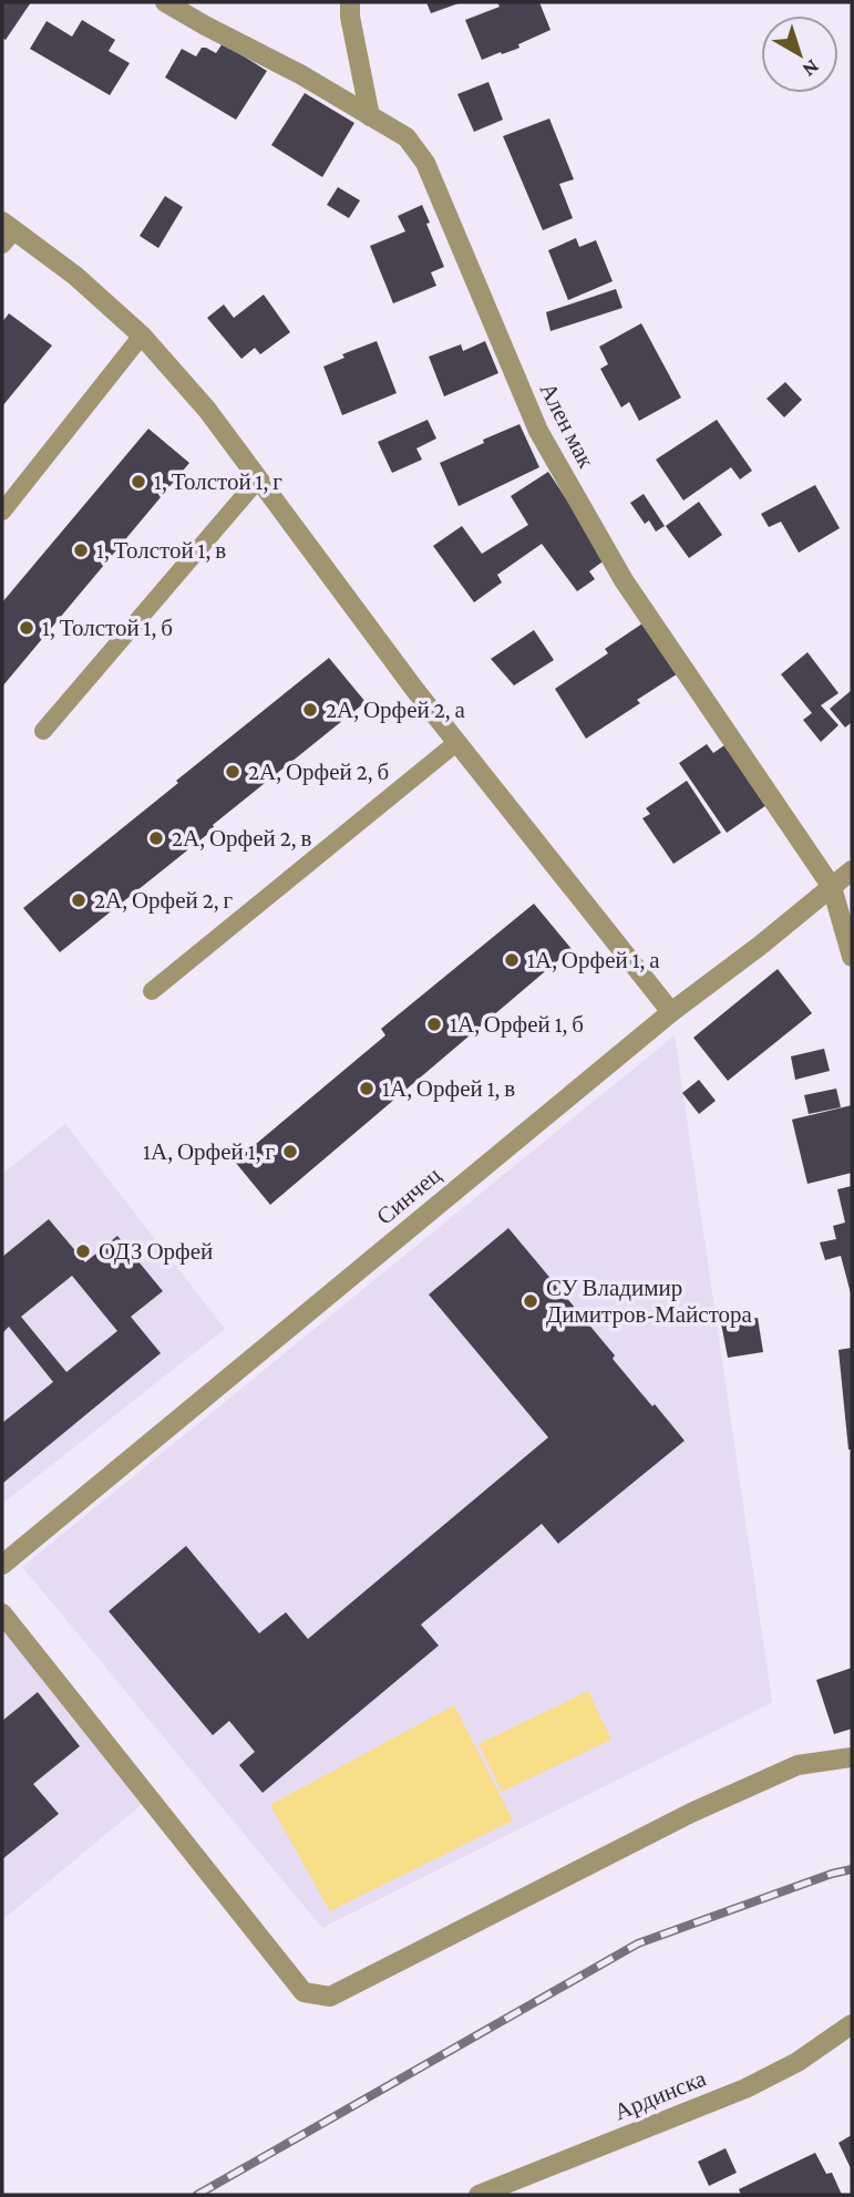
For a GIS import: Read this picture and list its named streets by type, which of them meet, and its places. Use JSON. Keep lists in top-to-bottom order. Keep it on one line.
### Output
{"streets":{"street":["Ален мак","Синчец","Ардинска"]},"crossings":[["Ален мак","Синчец"]],"places":["1, Толстой 1, г","1, Толстой 1, в","1, Толстой 1, б","2А, Орфей 2, а","2А, Орфей 2, б","2А, Орфей 2, в","2А, Орфей 2, г","1А, Орфей 1, а","1А, Орфей 1, б","1А, Орфей 1, в","1А, Орфей 1, г","ОДЗ Орфей","СУ Владимир Димитров-Майстора"],"north":"bottom right"}
